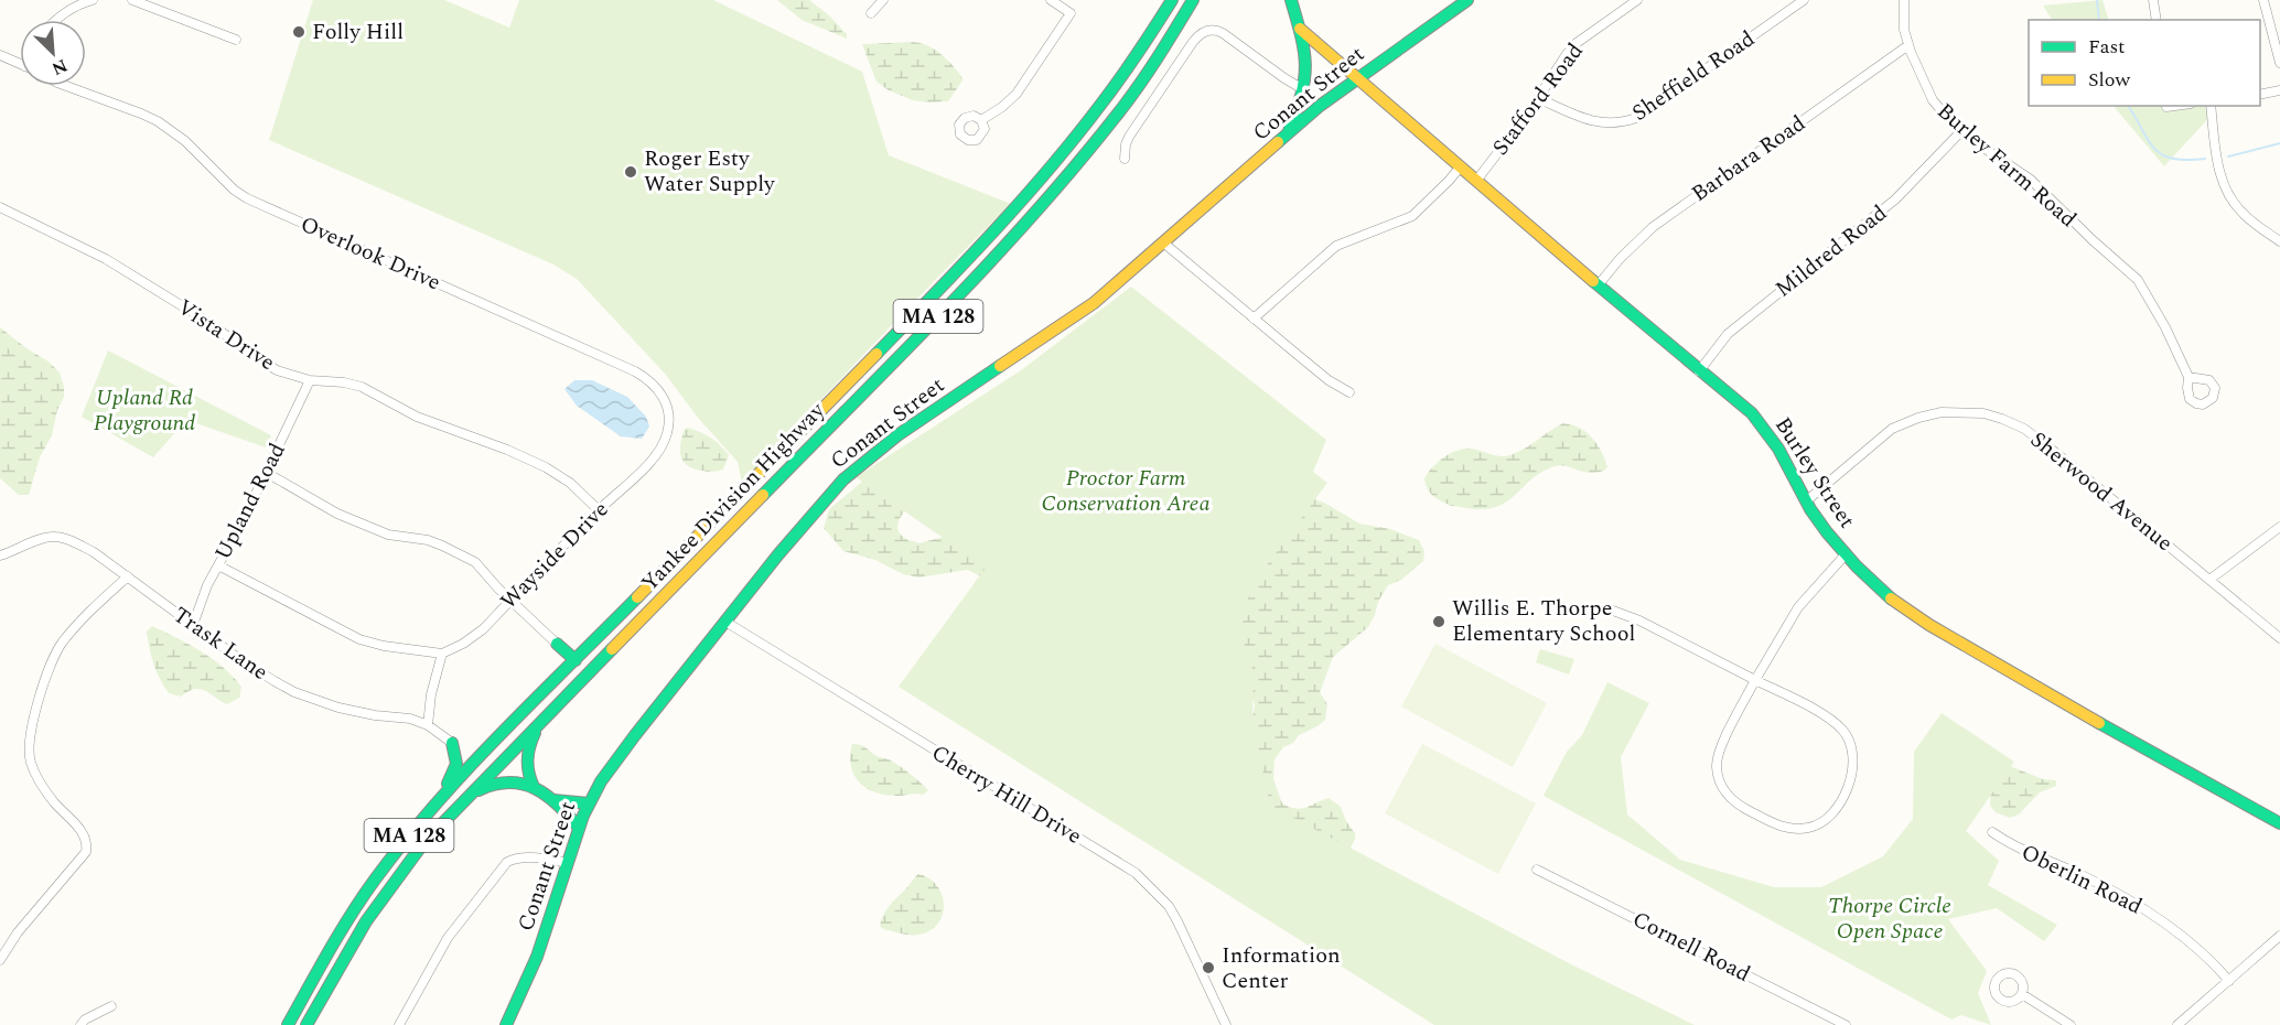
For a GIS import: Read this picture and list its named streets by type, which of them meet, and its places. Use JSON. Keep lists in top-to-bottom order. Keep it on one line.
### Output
{"streets":{"main road":["Conant Street","MA 128","Burley Street","Yankee Division Highway"],"street":["Sheffield Road","Stafford Road","Barbara Road","Burley Farm Road","Mildred Road","Overlook Drive","Vista Drive","Sherwood Avenue","Upland Road","Wayside Drive","Trask Lane","Cherry Hill Drive","Oberlin Road","Cornell Road"]},"crossings":[["Sheffield Road","Stafford Road"],["Conant Street","Burley Street"],["Conant Street","Cherry Hill Drive"],["Stafford Road","Burley Street"],["Barbara Road","Burley Farm Road"],["Barbara Road","Burley Street"],["Burley Farm Road","Mildred Road"],["Mildred Road","Burley Street"],["Overlook Drive","Wayside Drive"],["Vista Drive","Upland Road"],["Vista Drive","Wayside Drive"],["Burley Street","Sherwood Avenue"],["Upland Road","Trask Lane"]],"parks":["Upland Rd Playground","Proctor Farm Conservation Area","Thorpe Circle Open Space"],"places":["Folly Hill","Roger Esty Water Supply","Willis E. Thorpe Elementary School","Information Center"],"legend":["Fast","Slow"],"north":"bottom right"}
